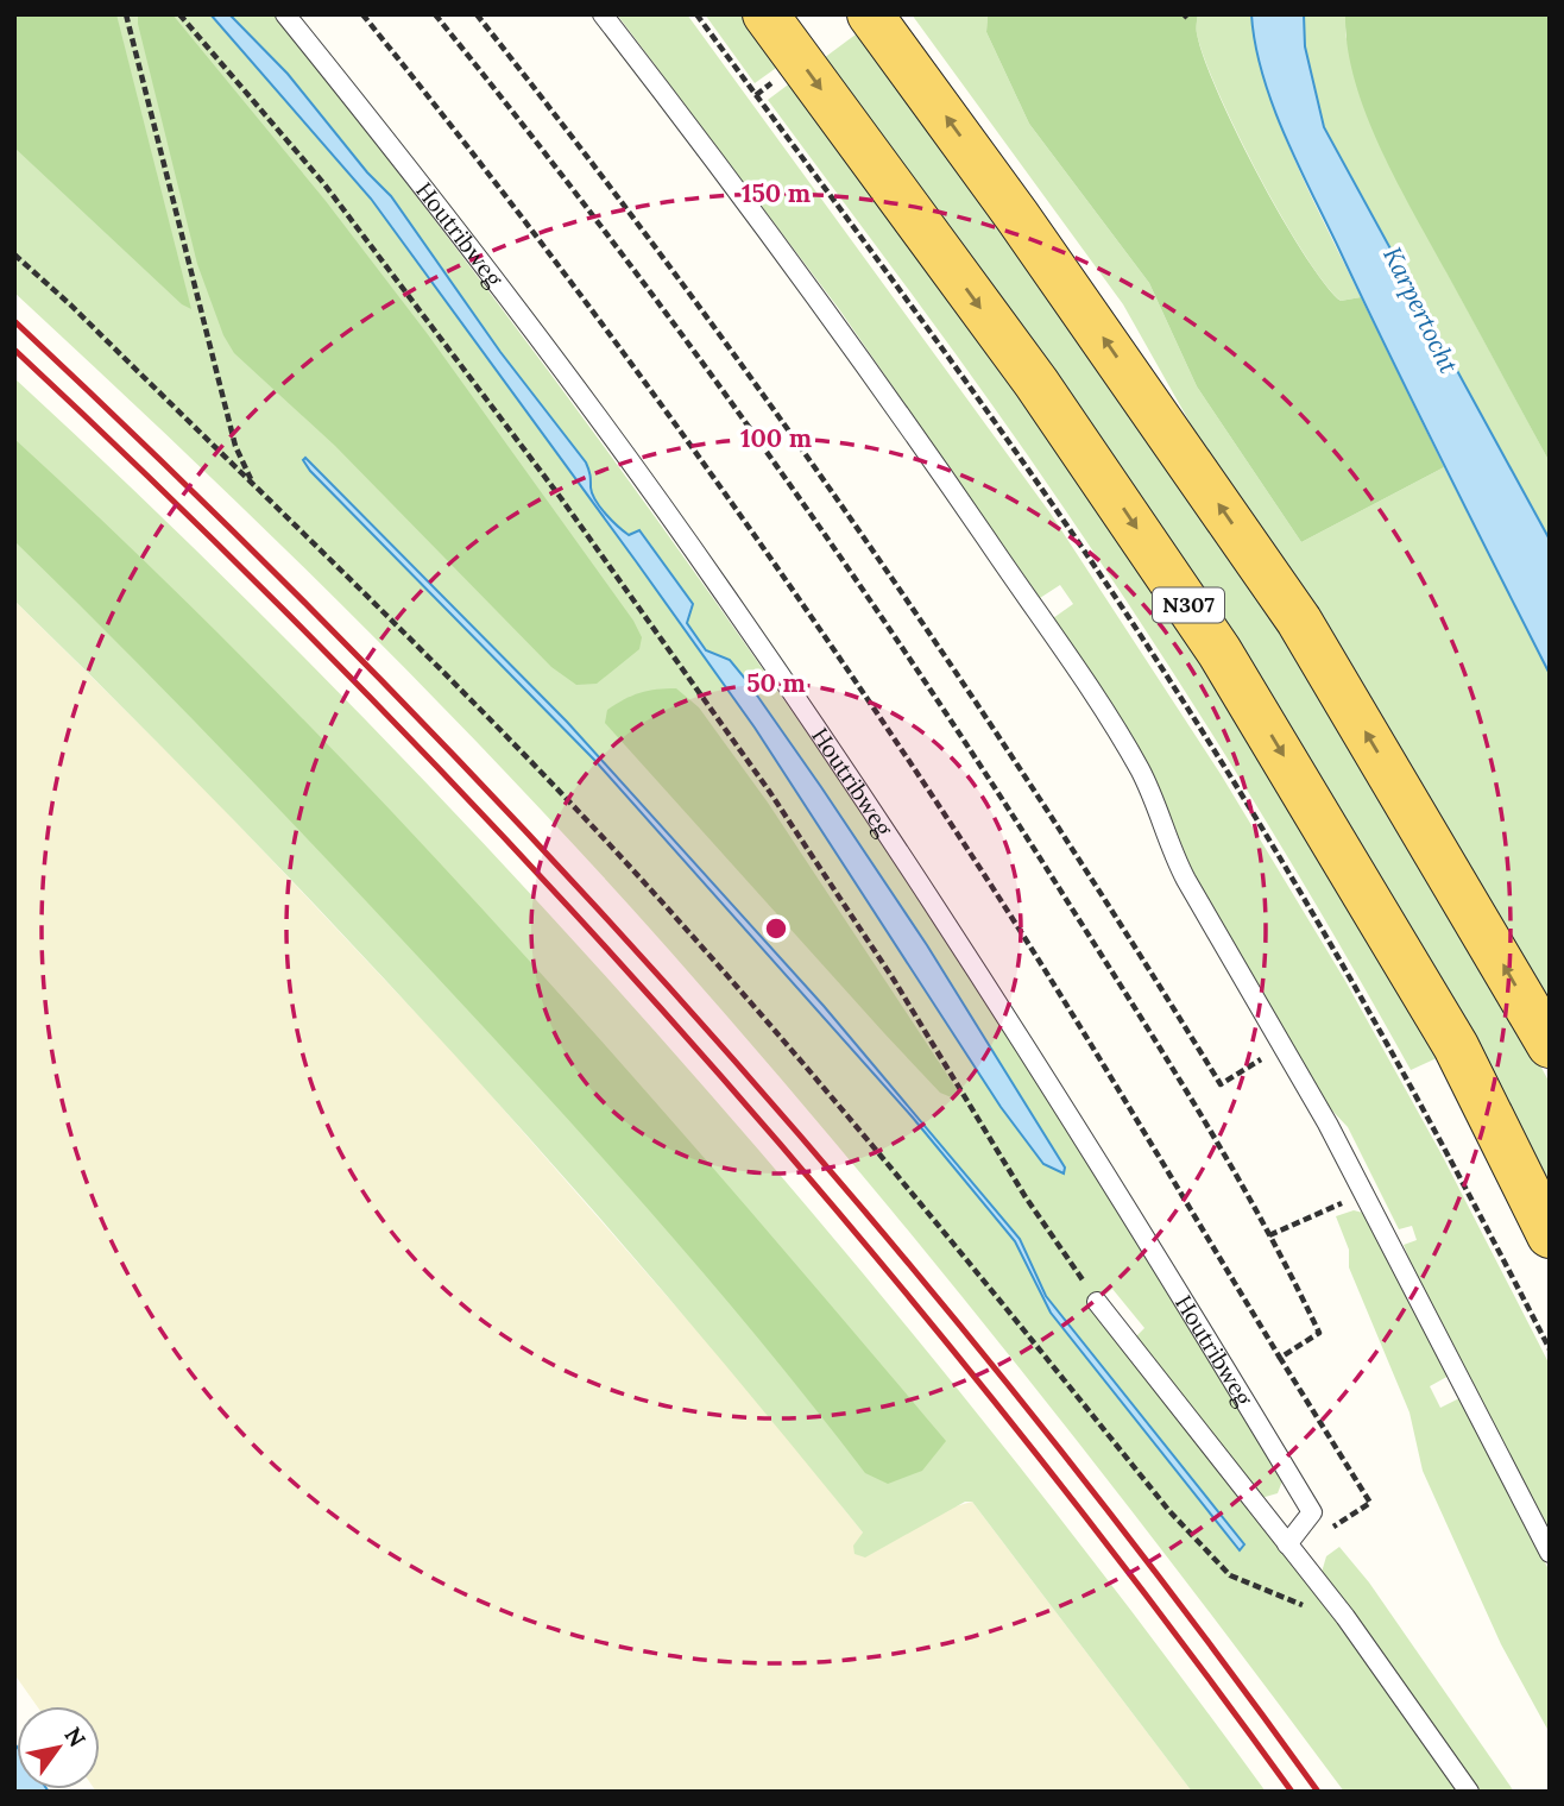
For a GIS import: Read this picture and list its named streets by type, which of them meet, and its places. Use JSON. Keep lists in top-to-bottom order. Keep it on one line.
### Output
{"streets":{"main road":["N307"],"lane":["Houtribweg"]},"water":["Karpertocht"],"north":"top right","rings":["150 m","100 m","50 m"]}
